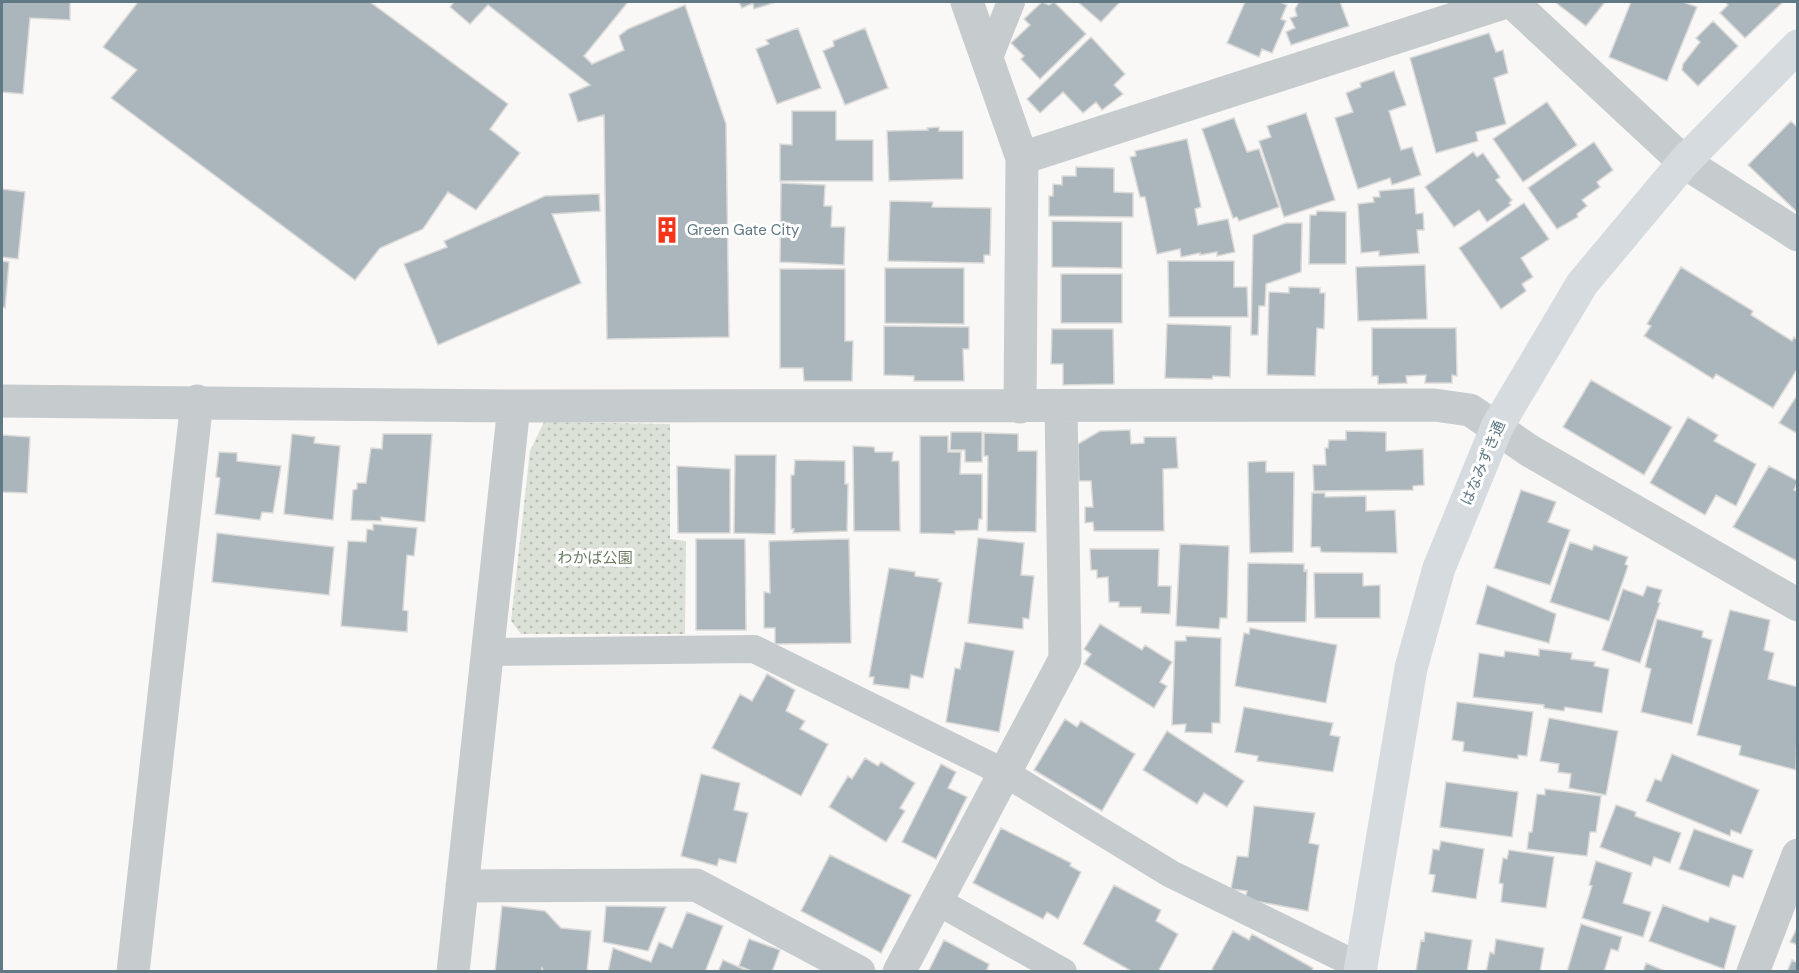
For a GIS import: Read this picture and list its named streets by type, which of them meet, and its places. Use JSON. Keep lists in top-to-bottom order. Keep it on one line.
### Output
{"streets":{"street":["はなみずき通"]},"parks":["わかば公園"],"places":{"building":["Green Gate City"]}}
